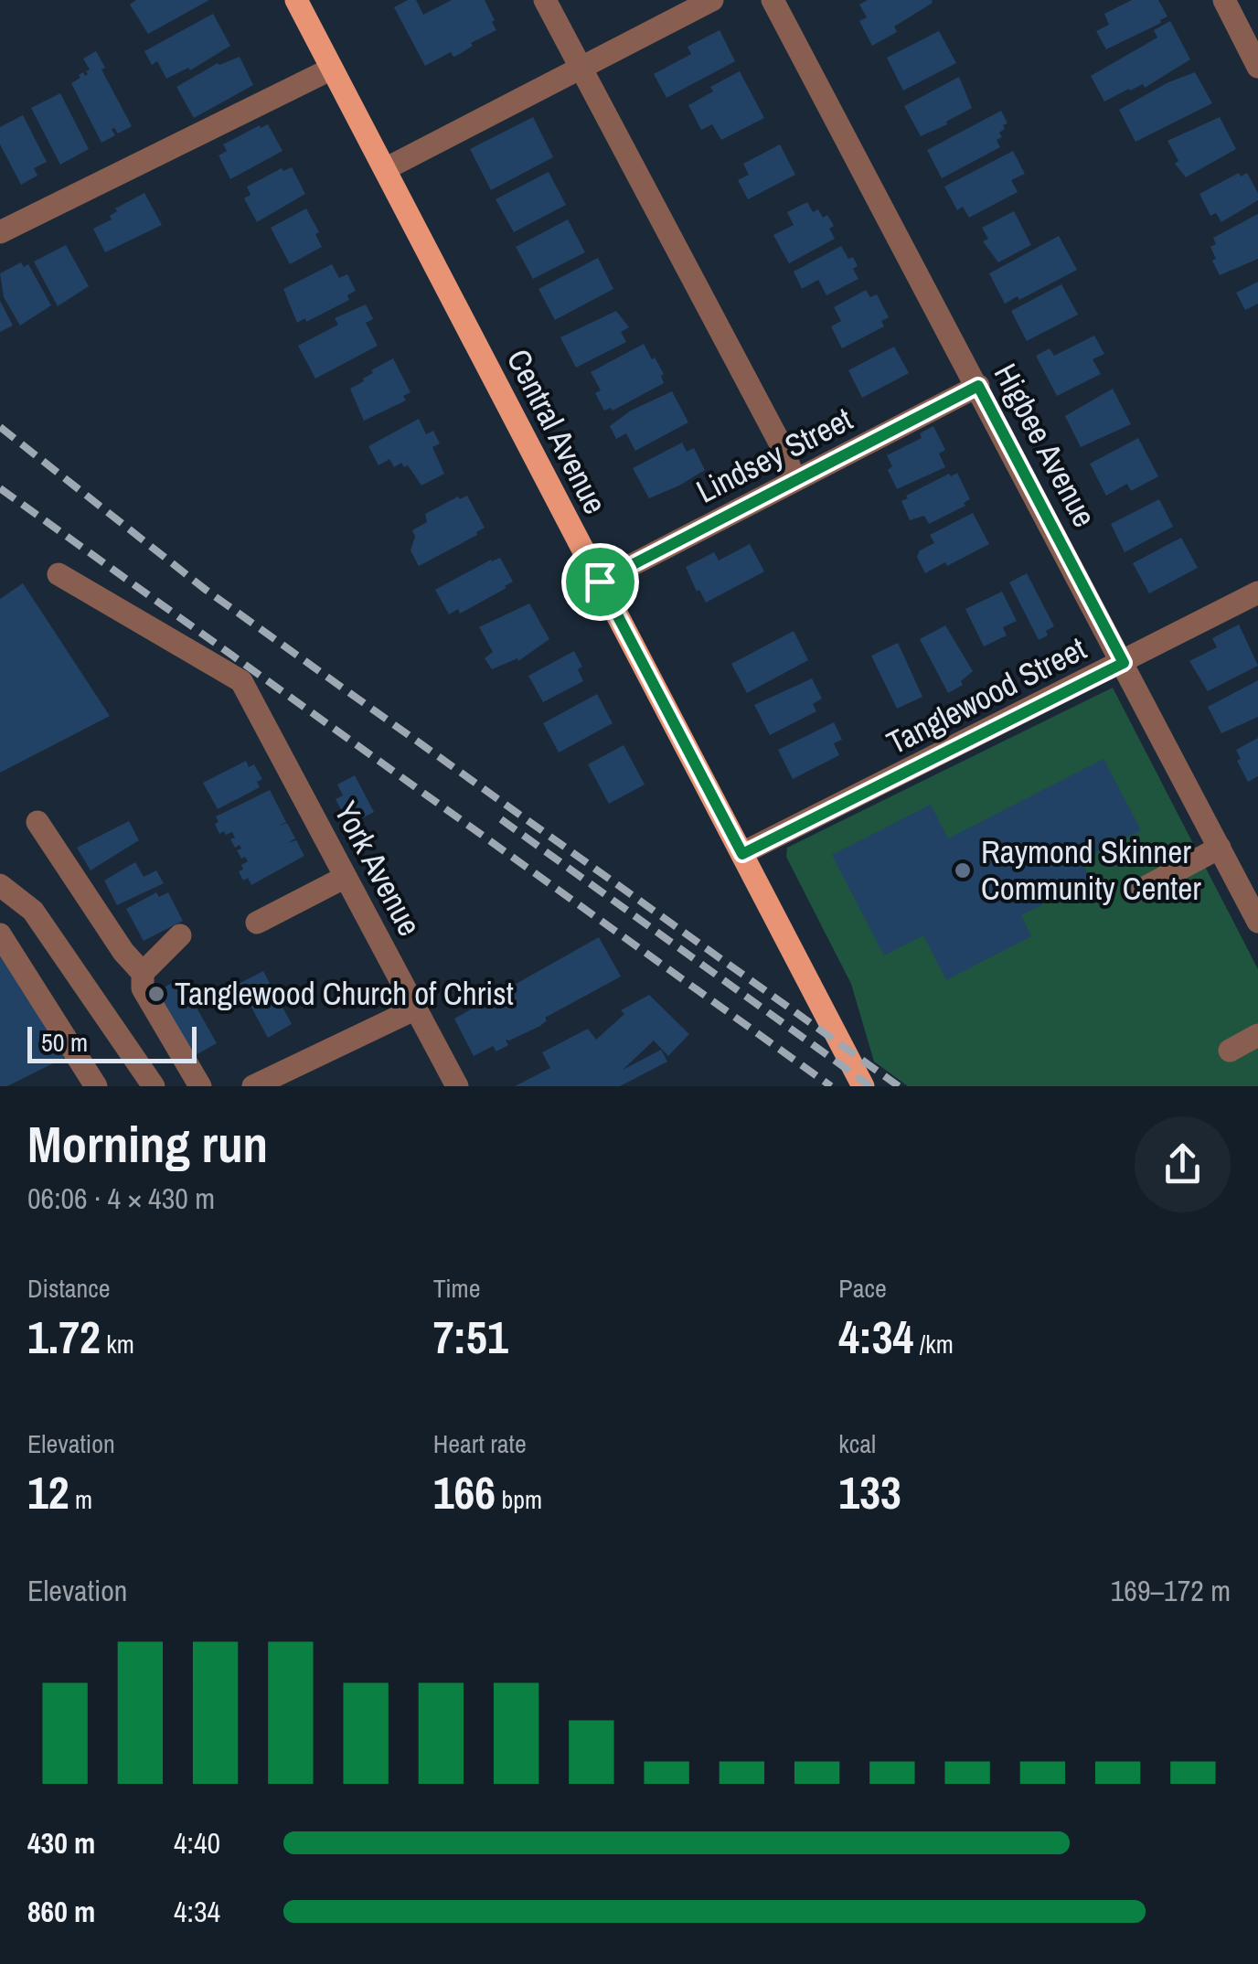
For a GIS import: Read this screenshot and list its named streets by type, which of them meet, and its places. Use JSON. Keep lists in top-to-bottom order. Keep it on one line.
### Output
{"streets":{"main road":["Central Avenue"],"street":["Higbee Avenue","Lindsey Street","Tanglewood Street","York Avenue"]},"crossings":[["Central Avenue","Lindsey Street"],["Central Avenue","Tanglewood Street"],["Higbee Avenue","Lindsey Street"],["Higbee Avenue","Tanglewood Street"]],"places":["Raymond Skinner Community Center","Tanglewood Church of Christ"],"scale_bar":"50 m","page":{"scale":"50 m","heading":["Morning run","06:06 · 4 × 430 m"],"stats":[["Distance","1.72 km"],["Time","7:51"],["Pace","4:34 /km"],["Elevation","12 m"],["Heart rate","166 bpm"],["kcal","133"]],"chart":["Elevation","169–172 m"],"list":[{"name":"430 m","note":"4:40"},{"name":"860 m","note":"4:34"}]}}
